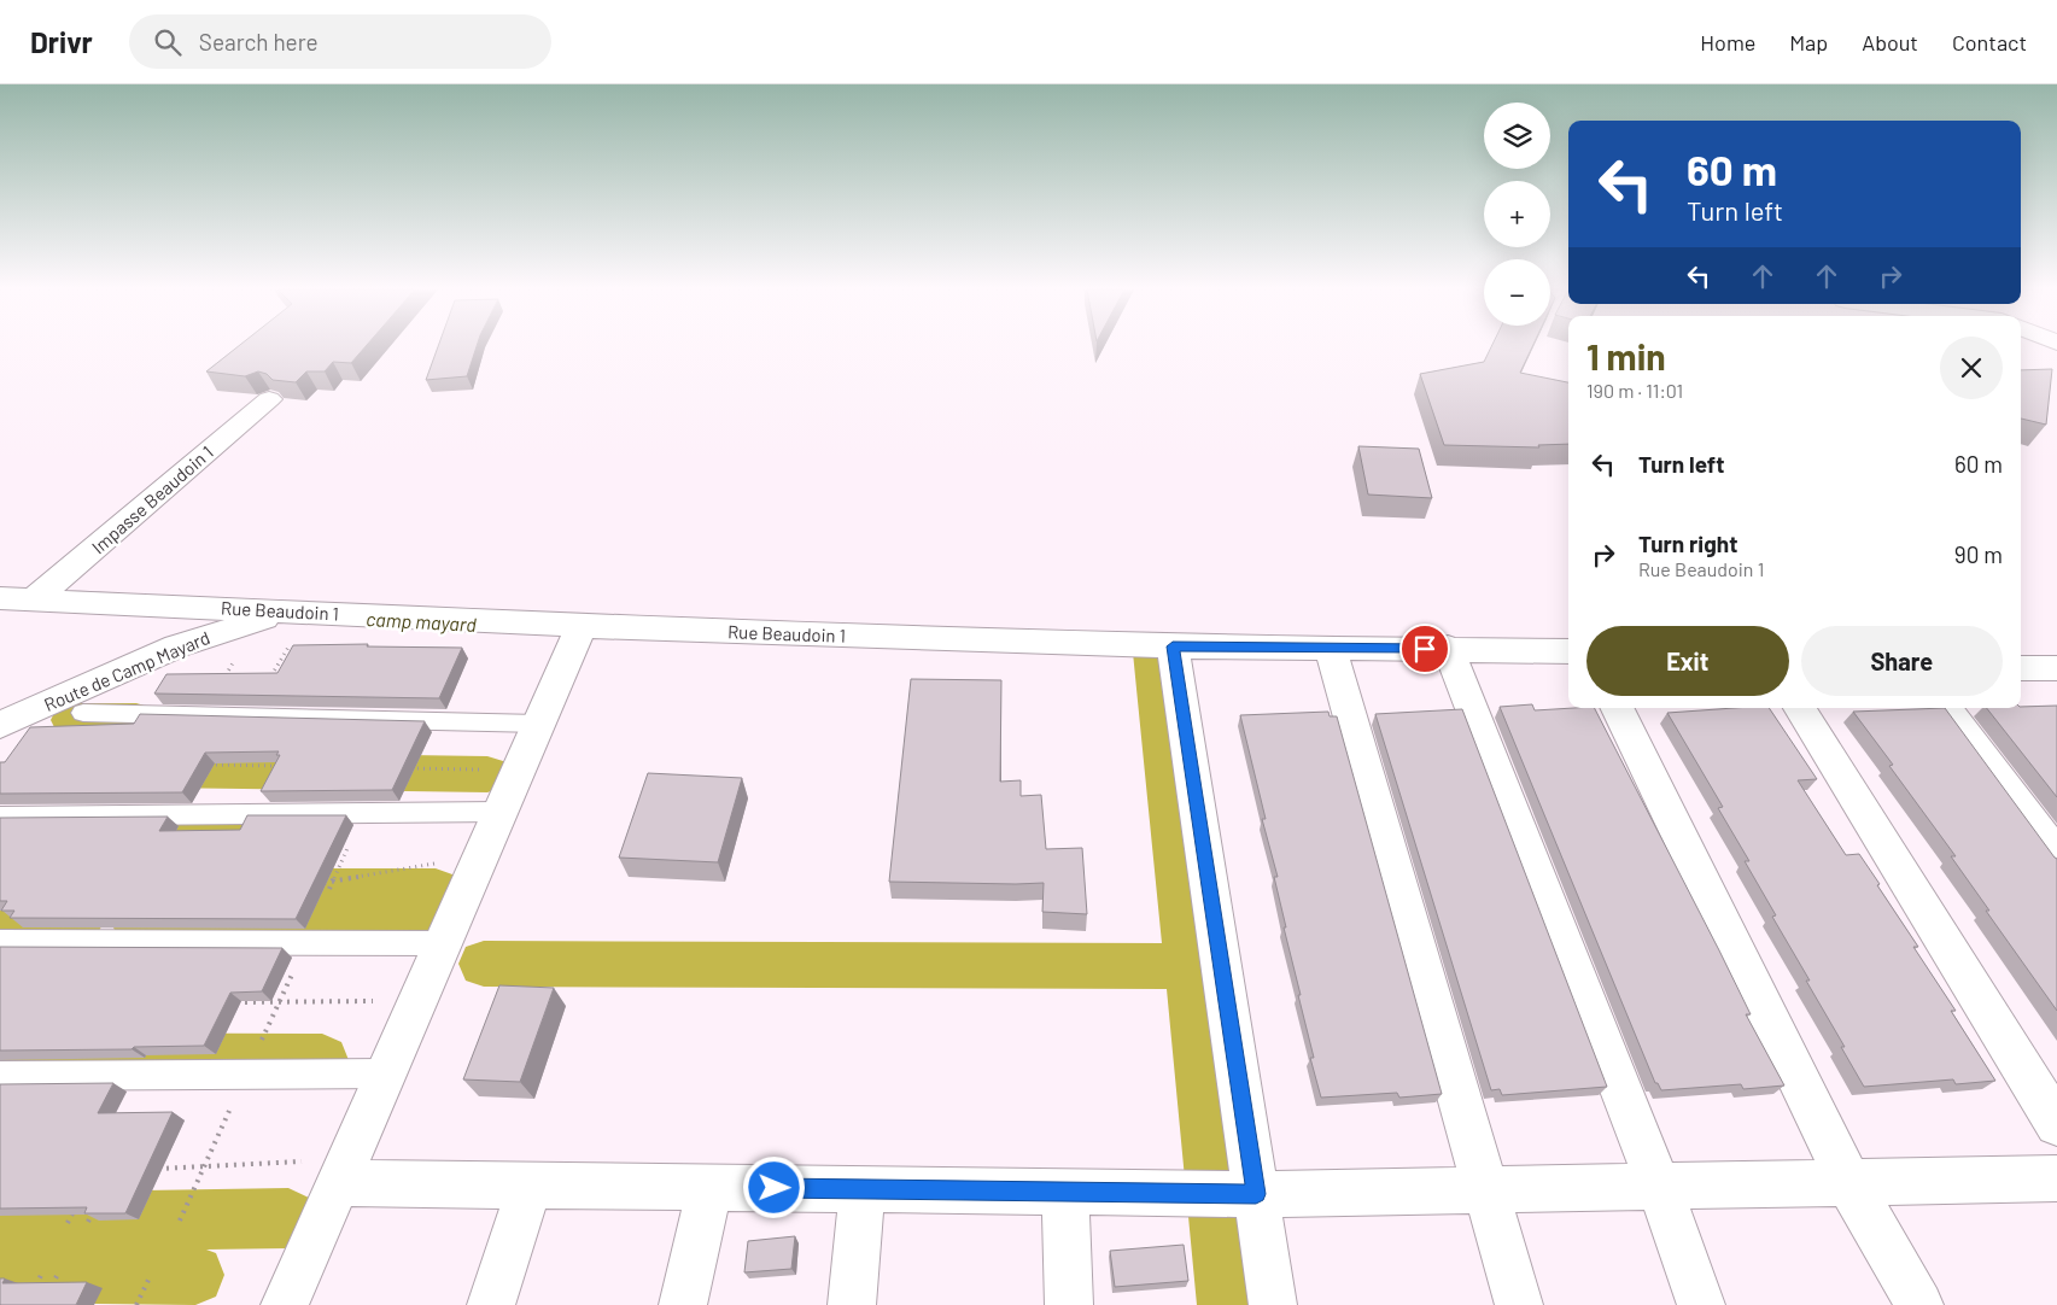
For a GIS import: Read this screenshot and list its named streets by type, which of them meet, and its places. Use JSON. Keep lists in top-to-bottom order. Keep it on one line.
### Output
{"streets":{"street":["Impasse Beaudoin 1","Rue Beaudoin 1","Route de Camp Mayard"]},"crossings":[["Impasse Beaudoin 1","Rue Beaudoin 1"],["Rue Beaudoin 1","Route de Camp Mayard"]],"water":["camp mayard"],"page":{"header":"Drivr","search":"Search here","nav":["Home","Map","About","Contact"],"map_buttons":["+","−"],"turn":["60 m","Turn left"],"heading":["1 min","190 m · 11:01"],"list":[{"name":"Turn left","value":"60 m"},{"name":"Turn right","note":"Rue Beaudoin 1","value":"90 m"}],"buttons":["Exit","Share"]}}
